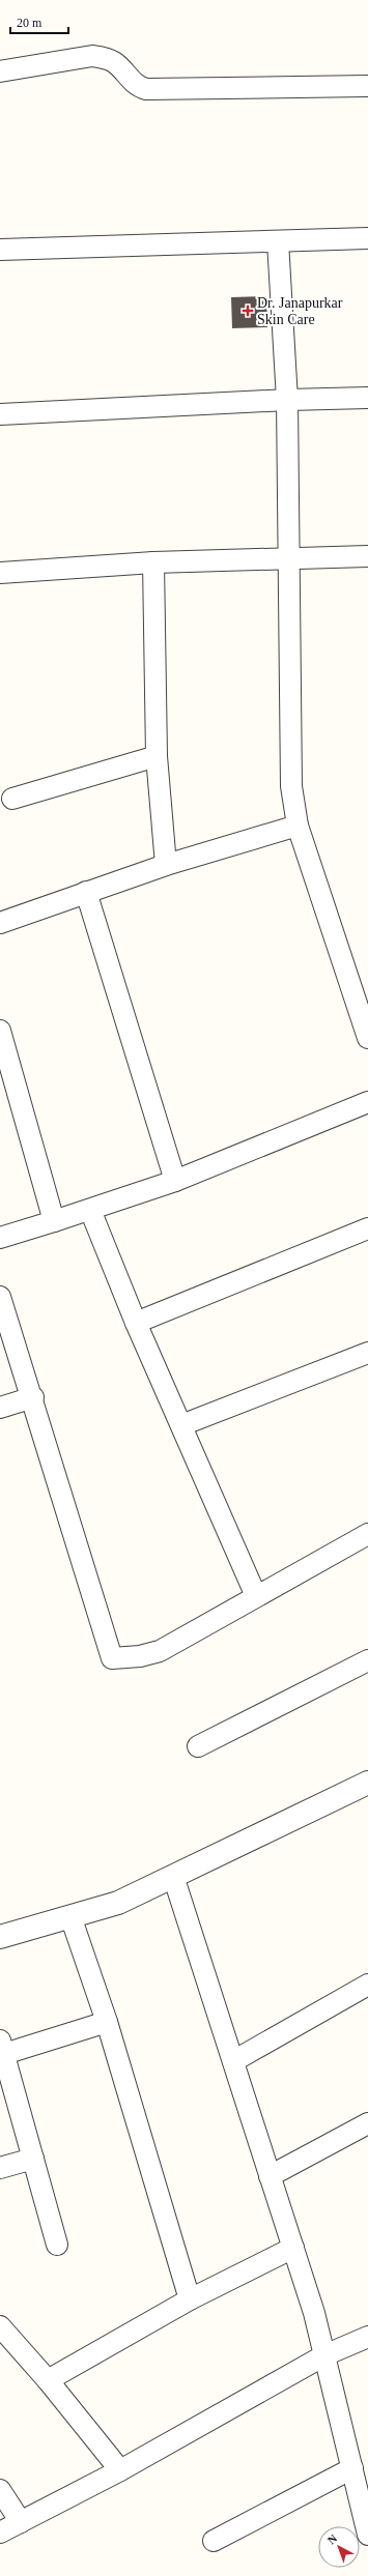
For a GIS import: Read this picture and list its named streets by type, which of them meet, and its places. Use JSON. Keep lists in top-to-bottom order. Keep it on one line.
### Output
{"places":{"health":["Dr. Janapurkar Skin Care"]},"scale_bar":"20 m","north":"top left"}
